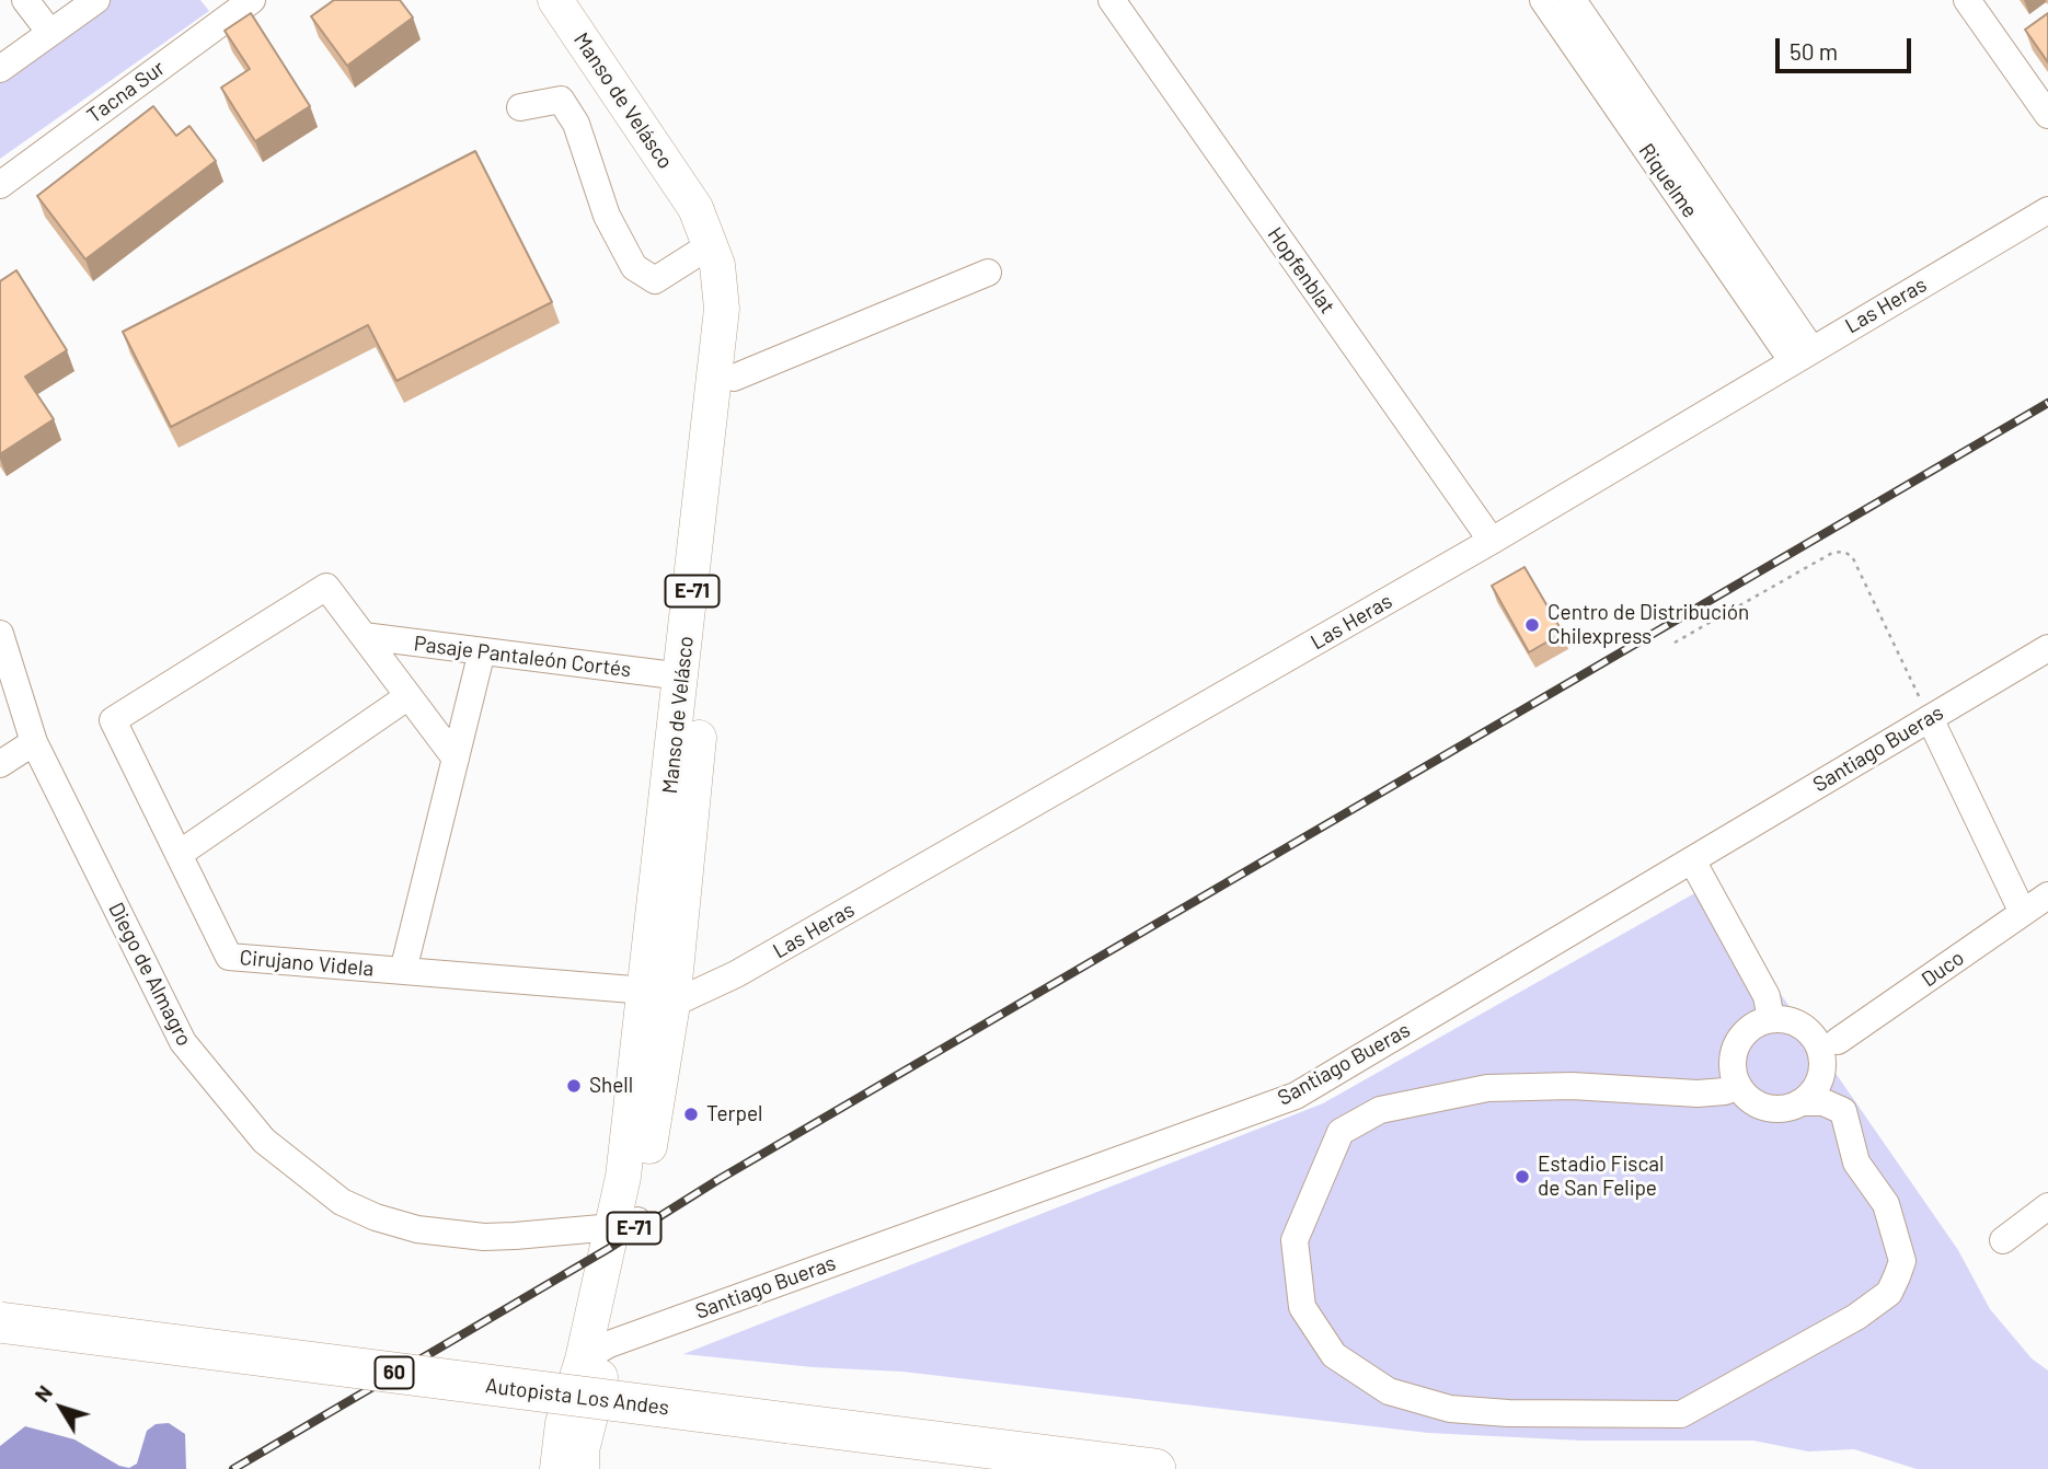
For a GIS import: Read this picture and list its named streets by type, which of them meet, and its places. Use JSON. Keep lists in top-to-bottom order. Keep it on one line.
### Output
{"streets":{"highway":["60","Autopista Los Andes"],"main road":["Manso de Velásco","E-71"],"street":["Tacna Sur","Riquelme","Hopfenblat","Las Heras","Pasaje Pantaleón Cortés","Santiago Bueras","Cirujano Videla","Duco","Diego de Almagro"]},"crossings":[["Manso de Velásco","Las Heras"],["Manso de Velásco","Pasaje Pantaleón Cortés"],["Manso de Velásco","Santiago Bueras"],["Manso de Velásco","Cirujano Videla"],["Manso de Velásco","Diego de Almagro"],["Riquelme","Las Heras"],["Hopfenblat","Las Heras"],["Las Heras","Cirujano Videla"],["Pasaje Pantaleón Cortés","Cirujano Videla"]],"places":["Centro de Distribución Chilexpress","Shell","Terpel","Estadio Fiscal de San Felipe"],"scale_bar":"50 m","north":"top left"}
